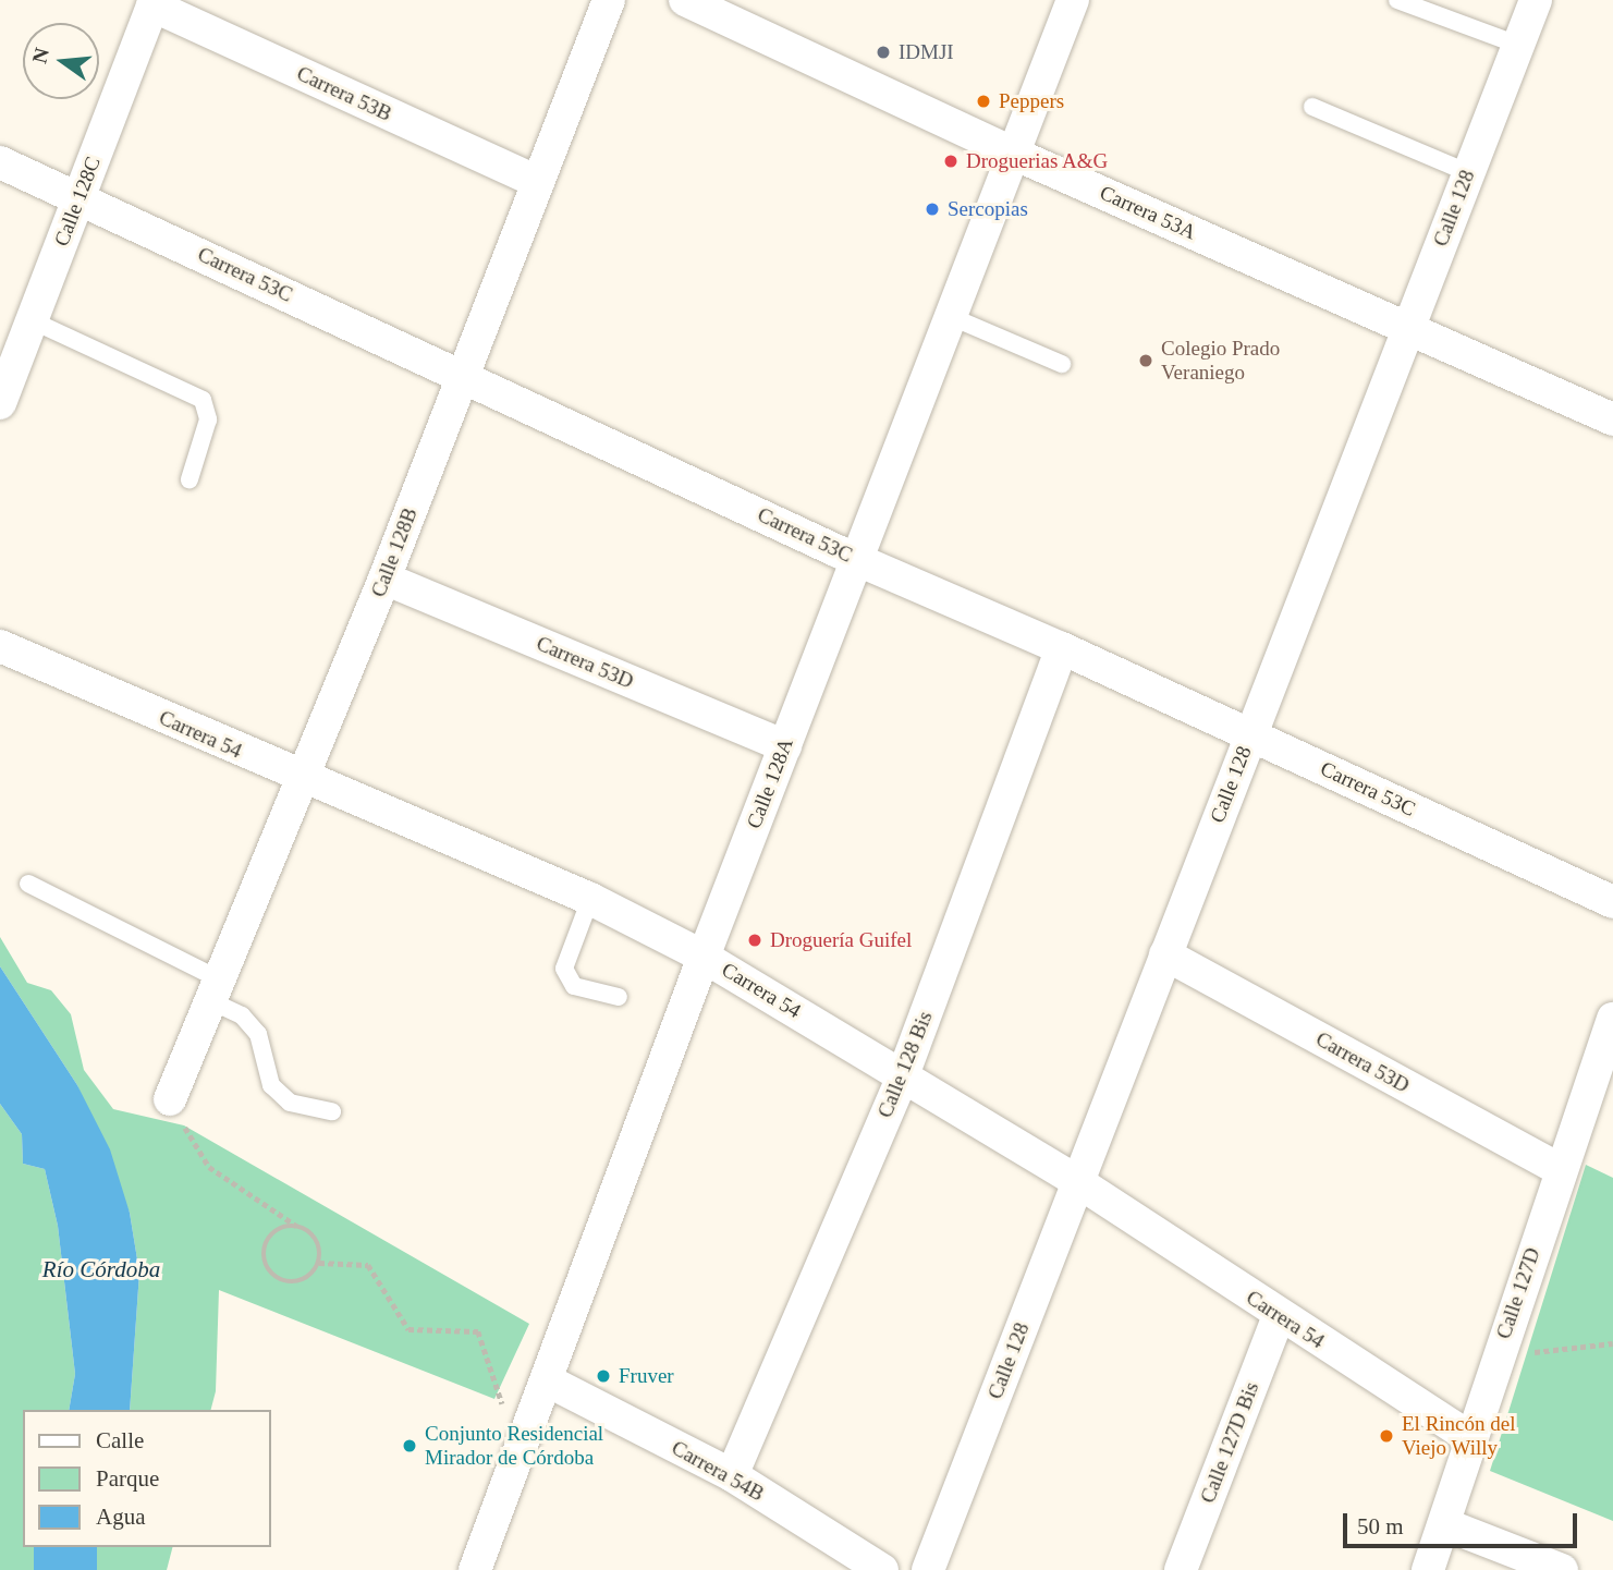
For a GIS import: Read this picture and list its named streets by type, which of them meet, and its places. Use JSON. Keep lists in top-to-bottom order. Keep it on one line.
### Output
{"streets":{"street":["Carrera 53B","Calle 128C","Calle 128","Carrera 53A","Carrera 53C","Calle 128B","Carrera 53D","Carrera 54","Calle 128A","Calle 128 Bis","Calle 127D","Calle 127D Bis","Carrera 54B"]},"crossings":[["Carrera 53B","Calle 128C"],["Carrera 53B","Calle 128B"],["Calle 128C","Carrera 53C"],["Calle 128","Carrera 53A"],["Calle 128","Carrera 53C"],["Calle 128","Carrera 53D"],["Calle 128","Carrera 54"],["Carrera 53A","Calle 128A"],["Carrera 53C","Calle 128B"],["Carrera 53C","Calle 128A"],["Carrera 53C","Calle 128 Bis"],["Calle 128B","Carrera 53D"],["Calle 128B","Carrera 54"],["Carrera 53D","Calle 128A"],["Carrera 53D","Calle 127D"],["Carrera 54","Calle 128A"],["Carrera 54","Calle 128 Bis"],["Carrera 54","Calle 127D"],["Carrera 54","Calle 127D Bis"],["Calle 128A","Carrera 54B"],["Calle 128 Bis","Carrera 54B"]],"water":["Río Córdoba"],"places":["IDMJI","Peppers","Droguerias A&G","Sercopias","Colegio Prado Veraniego","Droguería Guifel","Fruver","El Rincón del Viejo Willy","Conjunto Residencial Mirador de Córdoba"],"legend":["Calle","Parque","Agua"],"scale_bar":"50 m","north":"left"}
